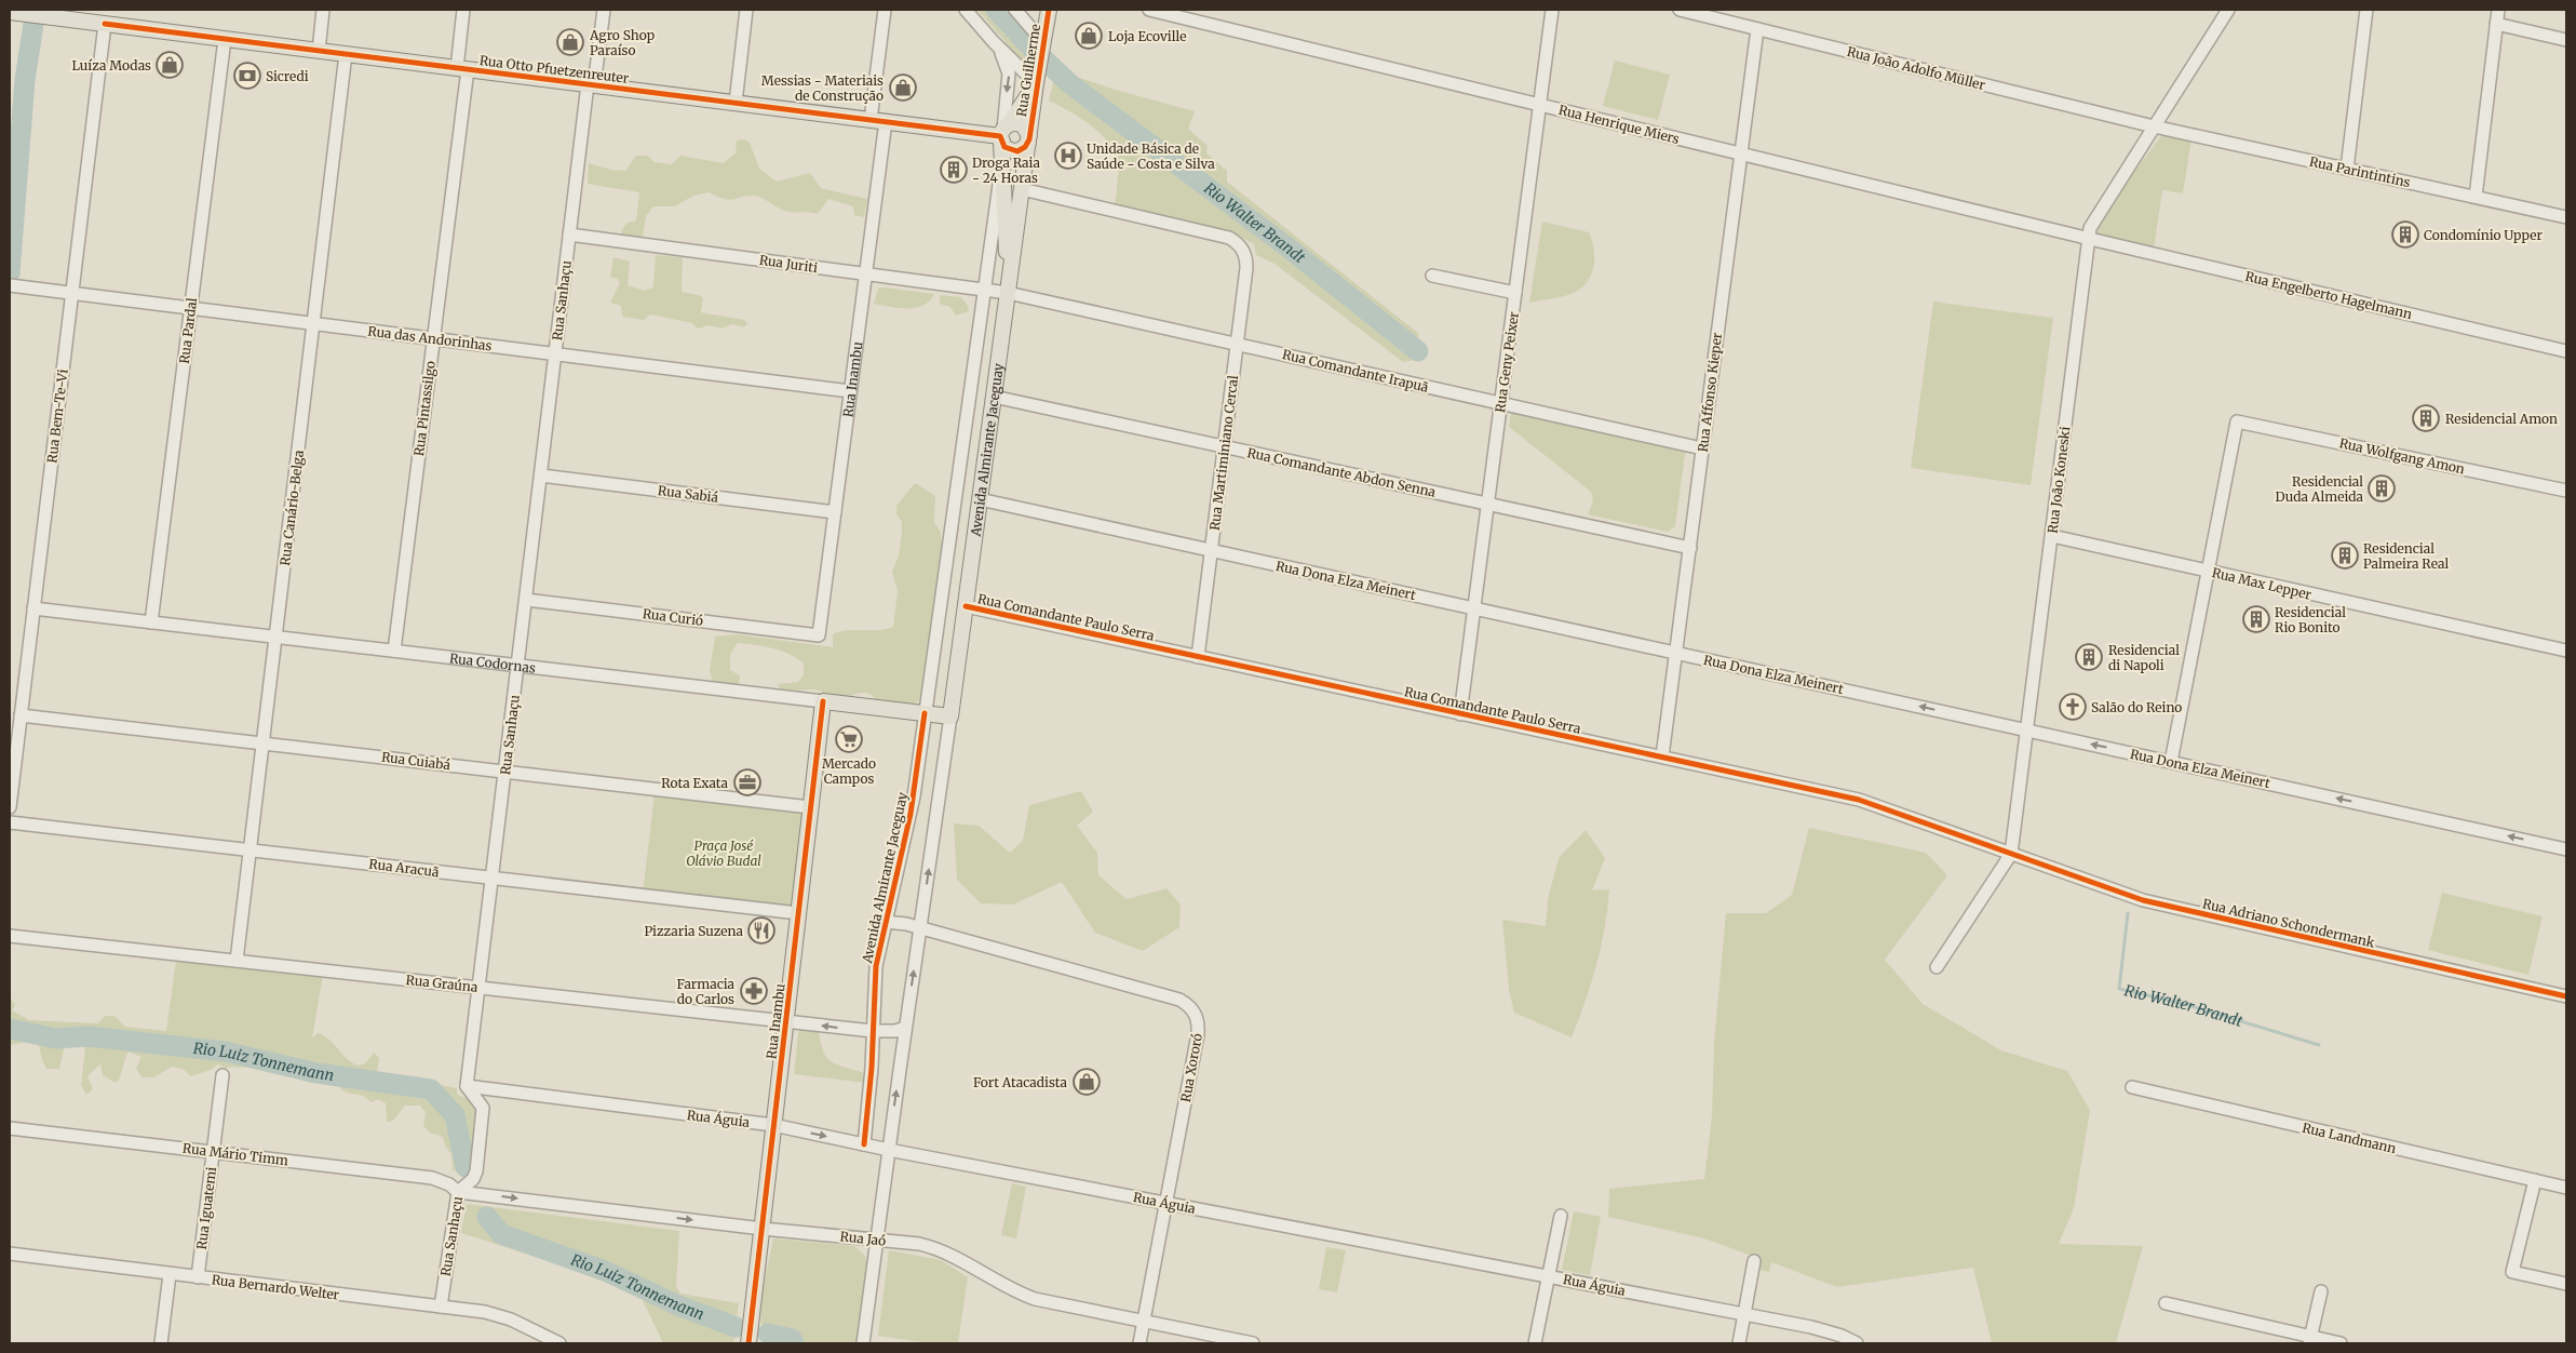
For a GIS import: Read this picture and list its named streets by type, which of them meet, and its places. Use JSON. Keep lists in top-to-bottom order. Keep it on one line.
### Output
{"streets":{"main road":["Rua Otto Pfuetzenreuter","Rua Guilherme","Rua Inambu","Avenida Almirante Jaceguay","Rua Codornas"],"street":["Rua João Adolfo Müller","Rua Henrique Miers","Rua Parintintins","Rua Juriti","Rua Engelberto Hagelmann","Rua Sanhaçu","Rua Pardal","Rua das Andorinhas","Rua Geny Peixer","Rua Comandante Irapuã","Rua Affonso Kieper","Rua Pintassilgo","Rua Bem-Te-Vi","Rua Martiminiano Cercal","Rua Wolfgang Amon","Rua Comandante Abdon Senna","Rua João Koneski","Rua Sabiá","Rua Canário-Belga","Rua Dona Elza Meinert","Rua Max Lepper","Rua Curió","Rua Comandante Paulo Serra","Rua Cuiabá","Rua Aracuã","Rua Adriano Schondermank","Rua Graúna","Rua Xororó","Rua Águia","Rua Landmann","Rua Mário Timm","Rua Iguatemi","Rua Jaó","Rua Bernardo Welter"]},"crossings":[["Rua João Adolfo Müller","Rua Parintintins"],["Rua João Adolfo Müller","Rua Affonso Kieper"],["Rua João Adolfo Müller","Rua João Koneski"],["Rua Otto Pfuetzenreuter","Rua Guilherme"],["Rua Otto Pfuetzenreuter","Rua Sanhaçu"],["Rua Otto Pfuetzenreuter","Rua Pardal"],["Rua Otto Pfuetzenreuter","Rua Inambu"],["Rua Otto Pfuetzenreuter","Rua Pintassilgo"],["Rua Otto Pfuetzenreuter","Rua Bem-Te-Vi"],["Rua Otto Pfuetzenreuter","Avenida Almirante Jaceguay"],["Rua Otto Pfuetzenreuter","Rua Canário-Belga"],["Rua Guilherme","Avenida Almirante Jaceguay"],["Rua Henrique Miers","Rua Engelberto Hagelmann"],["Rua Henrique Miers","Rua Geny Peixer"],["Rua Henrique Miers","Rua Affonso Kieper"],["Rua Henrique Miers","Rua João Koneski"],["Rua Parintintins","Rua João Koneski"],["Rua Juriti","Rua Sanhaçu"],["Rua Juriti","Rua Comandante Irapuã"],["Rua Juriti","Rua Inambu"],["Rua Juriti","Avenida Almirante Jaceguay"],["Rua Engelberto Hagelmann","Rua João Koneski"],["Rua Sanhaçu","Rua das Andorinhas"],["Rua Sanhaçu","Rua Sabiá"],["Rua Sanhaçu","Rua Curió"],["Rua Sanhaçu","Rua Codornas"],["Rua Sanhaçu","Rua Cuiabá"],["Rua Sanhaçu","Rua Aracuã"],["Rua Sanhaçu","Rua Graúna"],["Rua Sanhaçu","Rua Águia"],["Rua Sanhaçu","Rua Mário Timm"],["Rua Sanhaçu","Rua Jaó"],["Rua Sanhaçu","Rua Bernardo Welter"],["Rua Pardal","Rua das Andorinhas"],["Rua Pardal","Rua Codornas"],["Rua das Andorinhas","Rua Inambu"],["Rua das Andorinhas","Rua Pintassilgo"],["Rua das Andorinhas","Rua Bem-Te-Vi"],["Rua das Andorinhas","Rua Canário-Belga"],["Rua Geny Peixer","Rua Comandante Irapuã"],["Rua Geny Peixer","Rua Comandante Abdon Senna"],["Rua Geny Peixer","Rua Dona Elza Meinert"],["Rua Geny Peixer","Rua Comandante Paulo Serra"],["Rua Comandante Irapuã","Rua Affonso Kieper"],["Rua Comandante Irapuã","Avenida Almirante Jaceguay"],["Rua Comandante Irapuã","Rua Martiminiano Cercal"],["Rua Inambu","Rua Sabiá"],["Rua Inambu","Rua Curió"],["Rua Inambu","Rua Codornas"],["Rua Inambu","Rua Cuiabá"],["Rua Inambu","Rua Aracuã"],["Rua Inambu","Rua Graúna"],["Rua Inambu","Rua Águia"],["Rua Inambu","Rua Jaó"],["Rua Affonso Kieper","Rua Comandante Abdon Senna"],["Rua Affonso Kieper","Rua Dona Elza Meinert"],["Rua Affonso Kieper","Rua Comandante Paulo Serra"],["Rua Pintassilgo","Rua Codornas"],["Rua Bem-Te-Vi","Rua Codornas"],["Rua Bem-Te-Vi","Rua Cuiabá"],["Avenida Almirante Jaceguay","Rua Martiminiano Cercal"],["Avenida Almirante Jaceguay","Rua Comandante Abdon Senna"],["Avenida Almirante Jaceguay","Rua Dona Elza Meinert"],["Avenida Almirante Jaceguay","Rua Comandante Paulo Serra"],["Avenida Almirante Jaceguay","Rua Codornas"],["Avenida Almirante Jaceguay","Rua Graúna"],["Avenida Almirante Jaceguay","Rua Xororó"],["Avenida Almirante Jaceguay","Rua Águia"],["Avenida Almirante Jaceguay","Rua Jaó"],["Rua Martiminiano Cercal","Rua Comandante Abdon Senna"],["Rua Martiminiano Cercal","Rua Dona Elza Meinert"],["Rua Martiminiano Cercal","Rua Comandante Paulo Serra"],["Rua Wolfgang Amon","Rua Max Lepper"],["Rua João Koneski","Rua Dona Elza Meinert"],["Rua João Koneski","Rua Max Lepper"],["Rua João Koneski","Rua Comandante Paulo Serra"],["Rua João Koneski","Rua Adriano Schondermank"],["Rua Canário-Belga","Rua Codornas"],["Rua Canário-Belga","Rua Cuiabá"],["Rua Canário-Belga","Rua Aracuã"],["Rua Canário-Belga","Rua Graúna"],["Rua Comandante Paulo Serra","Rua Adriano Schondermank"],["Rua Xororó","Rua Águia"],["Rua Xororó","Rua Jaó"],["Rua Mário Timm","Rua Iguatemi"],["Rua Mário Timm","Rua Jaó"],["Rua Iguatemi","Rua Bernardo Welter"]],"one_way":["Rua Dona Elza Meinert","Rua Jaó"],"water":["Rio Walter Brandt","Rio Luiz Tonnemann"],"parks":["Praça José Olávio Budal"],"places":{"shop":["Loja Ecoville","Agro Shop Paraíso","Luíza Modas","Messias - Materiais de Construção","Fort Atacadista"],"bank":["Sicredi"],"hospital":["Unidade Básica de Saúde - Costa e Silva"],"building":["Droga Raia - 24 Horas","Condomínio Upper","Residencial Amon","Residencial Duda Almeida","Residencial Palmeira Real","Residencial Rio Bonito","Residencial di Napoli"],"church":["Salão do Reino"],"supermarket":["Mercado Campos"],"office":["Rota Exata"],"restaurant":["Pizzaria Suzena"],"pharmacy":["Farmacia do Carlos"]}}
